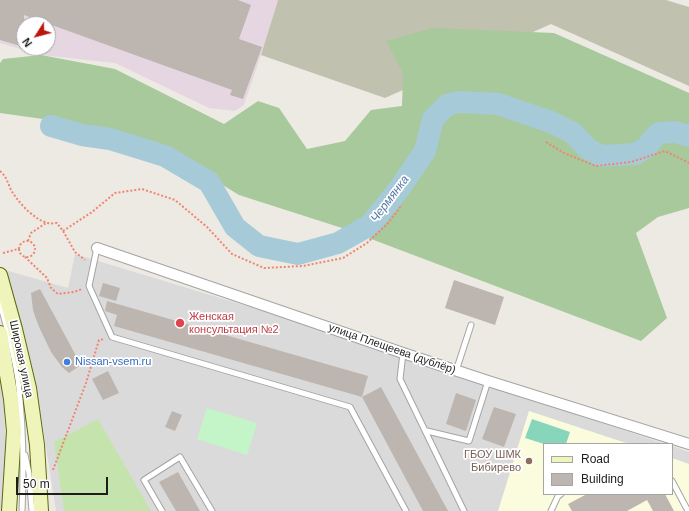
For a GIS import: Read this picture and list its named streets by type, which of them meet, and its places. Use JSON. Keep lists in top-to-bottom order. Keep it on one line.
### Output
{"streets":{"main road":["Широкая улица"],"street":["улица Плещеева (дублёр)"]},"water":["Чермянка"],"places":["Женская консультация №2","Nissan-vsem.ru","ГБОУ ШМК Бибирево"],"legend":["Road","Building"],"scale_bar":"50 m","north":"bottom left"}
